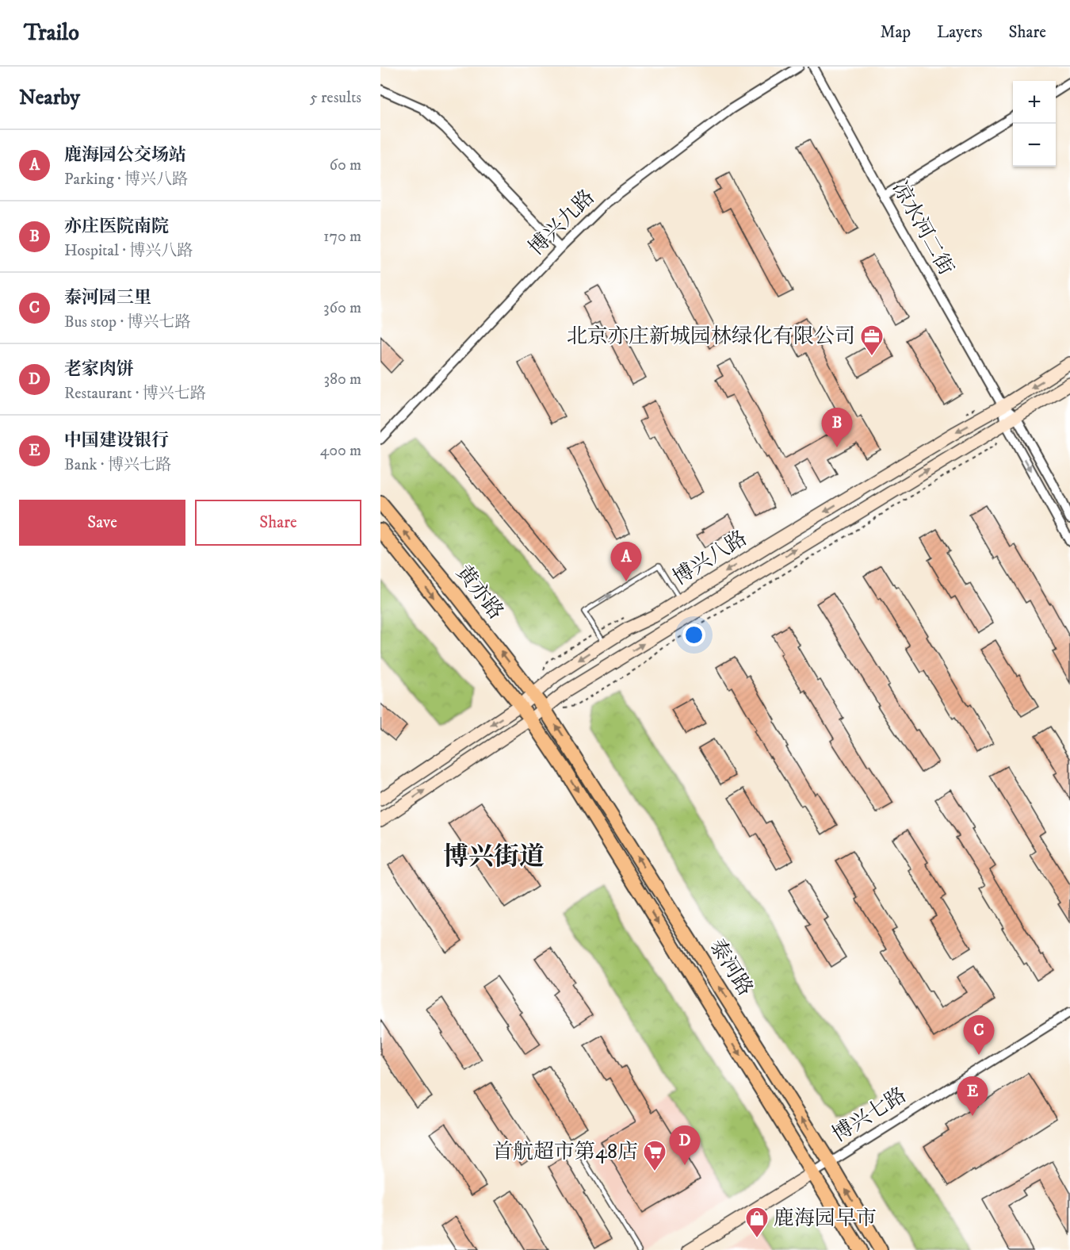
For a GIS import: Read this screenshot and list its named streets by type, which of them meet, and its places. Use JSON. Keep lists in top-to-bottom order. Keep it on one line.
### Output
{"streets":{"main road":["黄亦路","泰河路"],"street":["博兴九路","凉水河二街","博兴八路","博兴七路"]},"crossings":[["凉水河二街","博兴八路"],["博兴八路","黄亦路"],["博兴八路","泰河路"],["黄亦路","泰河路"],["泰河路","博兴七路"]],"districts":["博兴街道"],"places":{"office":["北京亦庄新城园林绿化有限公司"],"supermarket":["首航超市第48店"],"shop":["鹿海园早市"]},"page":{"header":"Trailo","nav":["Map","Layers","Share"],"heading":["Nearby","5 results"],"map_buttons":["+","−"],"list":[{"mark":"A","name":"鹿海园公交场站","note":"Parking · 博兴八路","value":"60 m"},{"mark":"B","name":"亦庄医院南院","note":"Hospital · 博兴八路","value":"170 m"},{"mark":"C","name":"泰河园三里","note":"Bus stop · 博兴七路","value":"360 m"},{"mark":"D","name":"老家肉饼","note":"Restaurant · 博兴七路","value":"380 m"},{"mark":"E","name":"中国建设银行","note":"Bank · 博兴七路","value":"400 m"}],"pins":["B","A","C","E","D"],"buttons":["Save","Share"]}}
